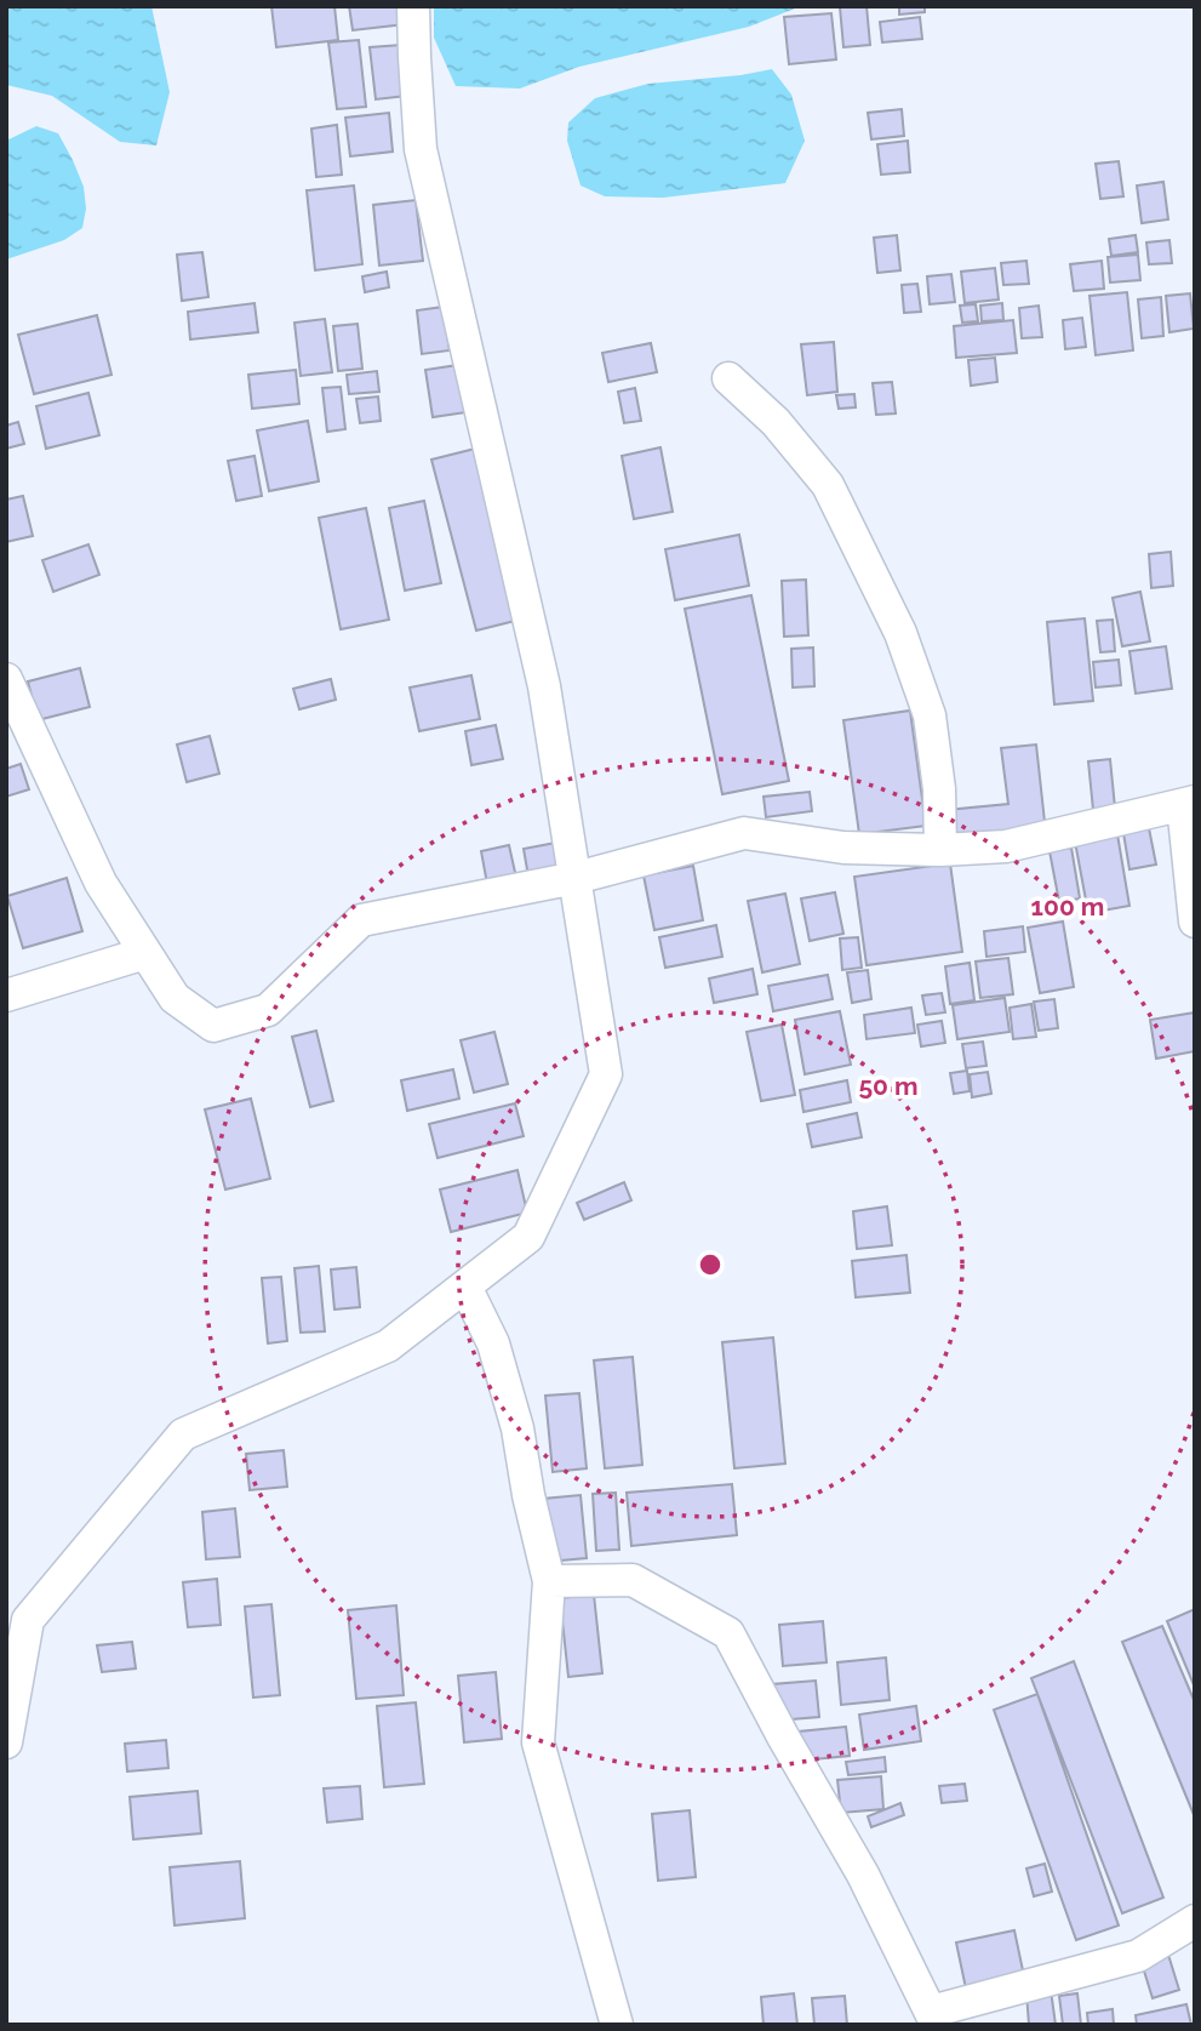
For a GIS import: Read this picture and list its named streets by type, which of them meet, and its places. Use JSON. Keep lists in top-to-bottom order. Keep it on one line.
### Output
{"rings":["100 m","50 m"]}
